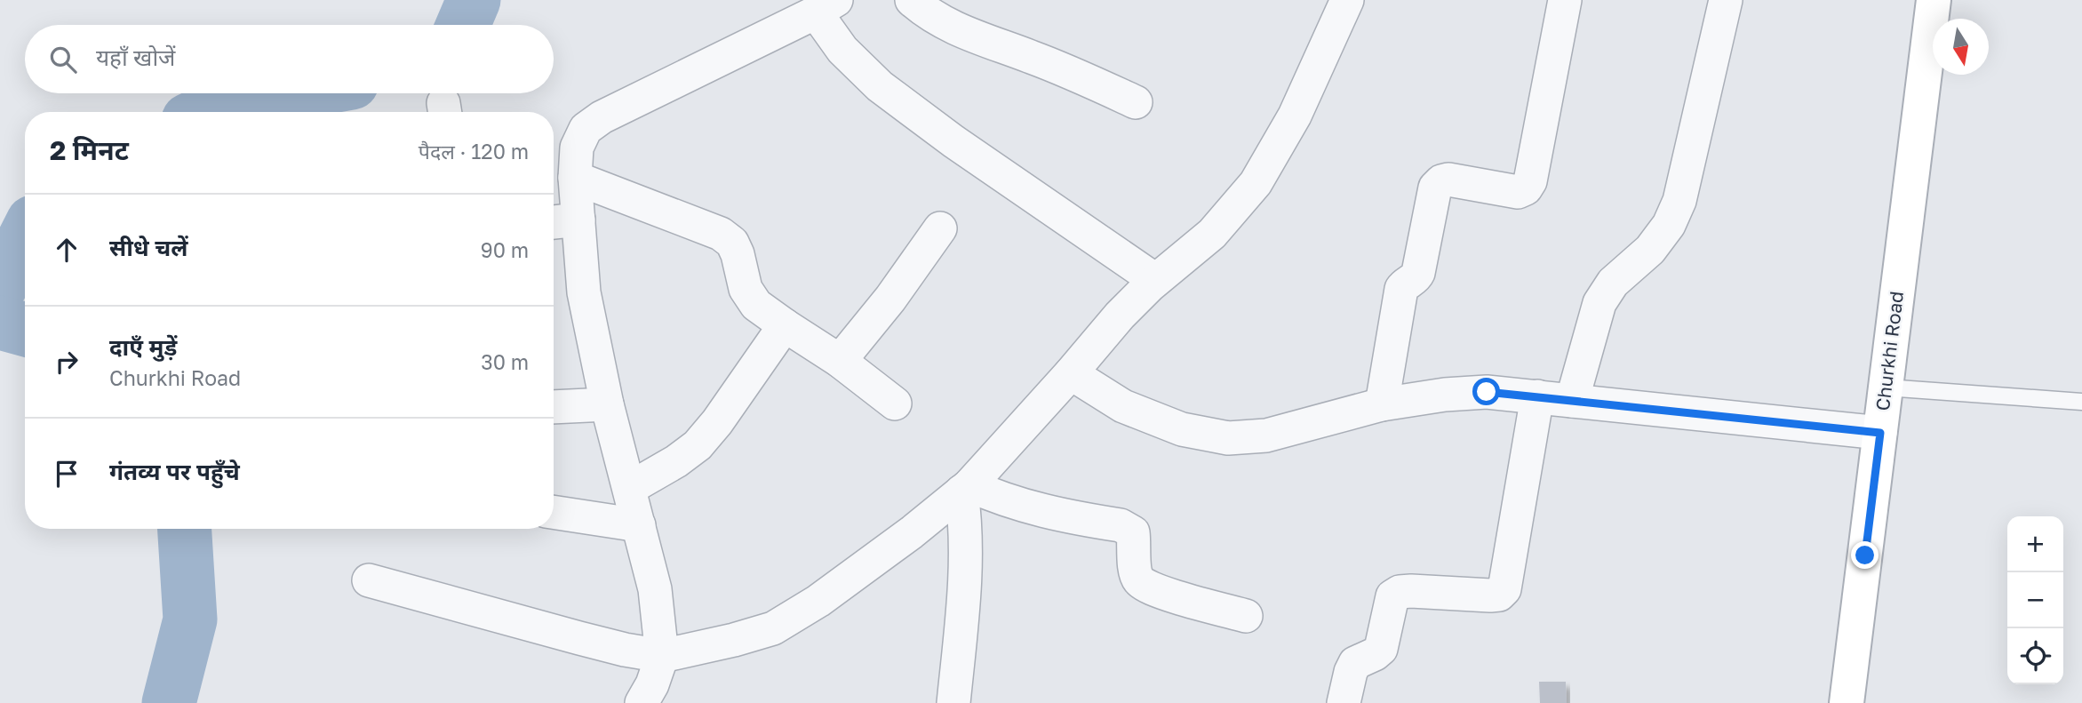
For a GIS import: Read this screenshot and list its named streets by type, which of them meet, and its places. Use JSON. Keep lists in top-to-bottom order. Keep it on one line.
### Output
{"streets":{"street":["Churkhi Road"]},"north":"bottom","page":{"search":"यहाँ खोजें","heading":["2 मिनट","पैदल · 120 m"],"list":[["सीधे चलें","90 m"],["दाएँ मुड़ें","Churkhi Road","30 m"],"गंतव्य पर पहुँचे"],"map_buttons":["+","−"]}}
